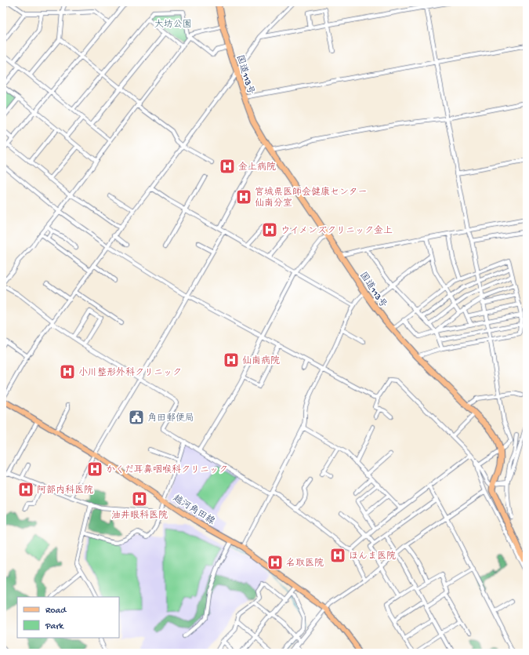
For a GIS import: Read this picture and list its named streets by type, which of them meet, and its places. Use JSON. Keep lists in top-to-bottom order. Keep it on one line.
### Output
{"streets":{"highway":["国道113号"],"main road":["越河角田線"]},"parks":["大坊公園"],"places":{"hospital":["金上病院","宮城県医師会健康センター 仙南分室","ウイメンズクリニック金上","仙南病院","小川整形外科クリニック","かくだ耳鼻咽喉科クリニック","阿部内科医院","油井眼科医院","ほんま医院","名取医院"],"public building":["角田郵便局"]},"legend":["Road","Park"]}
